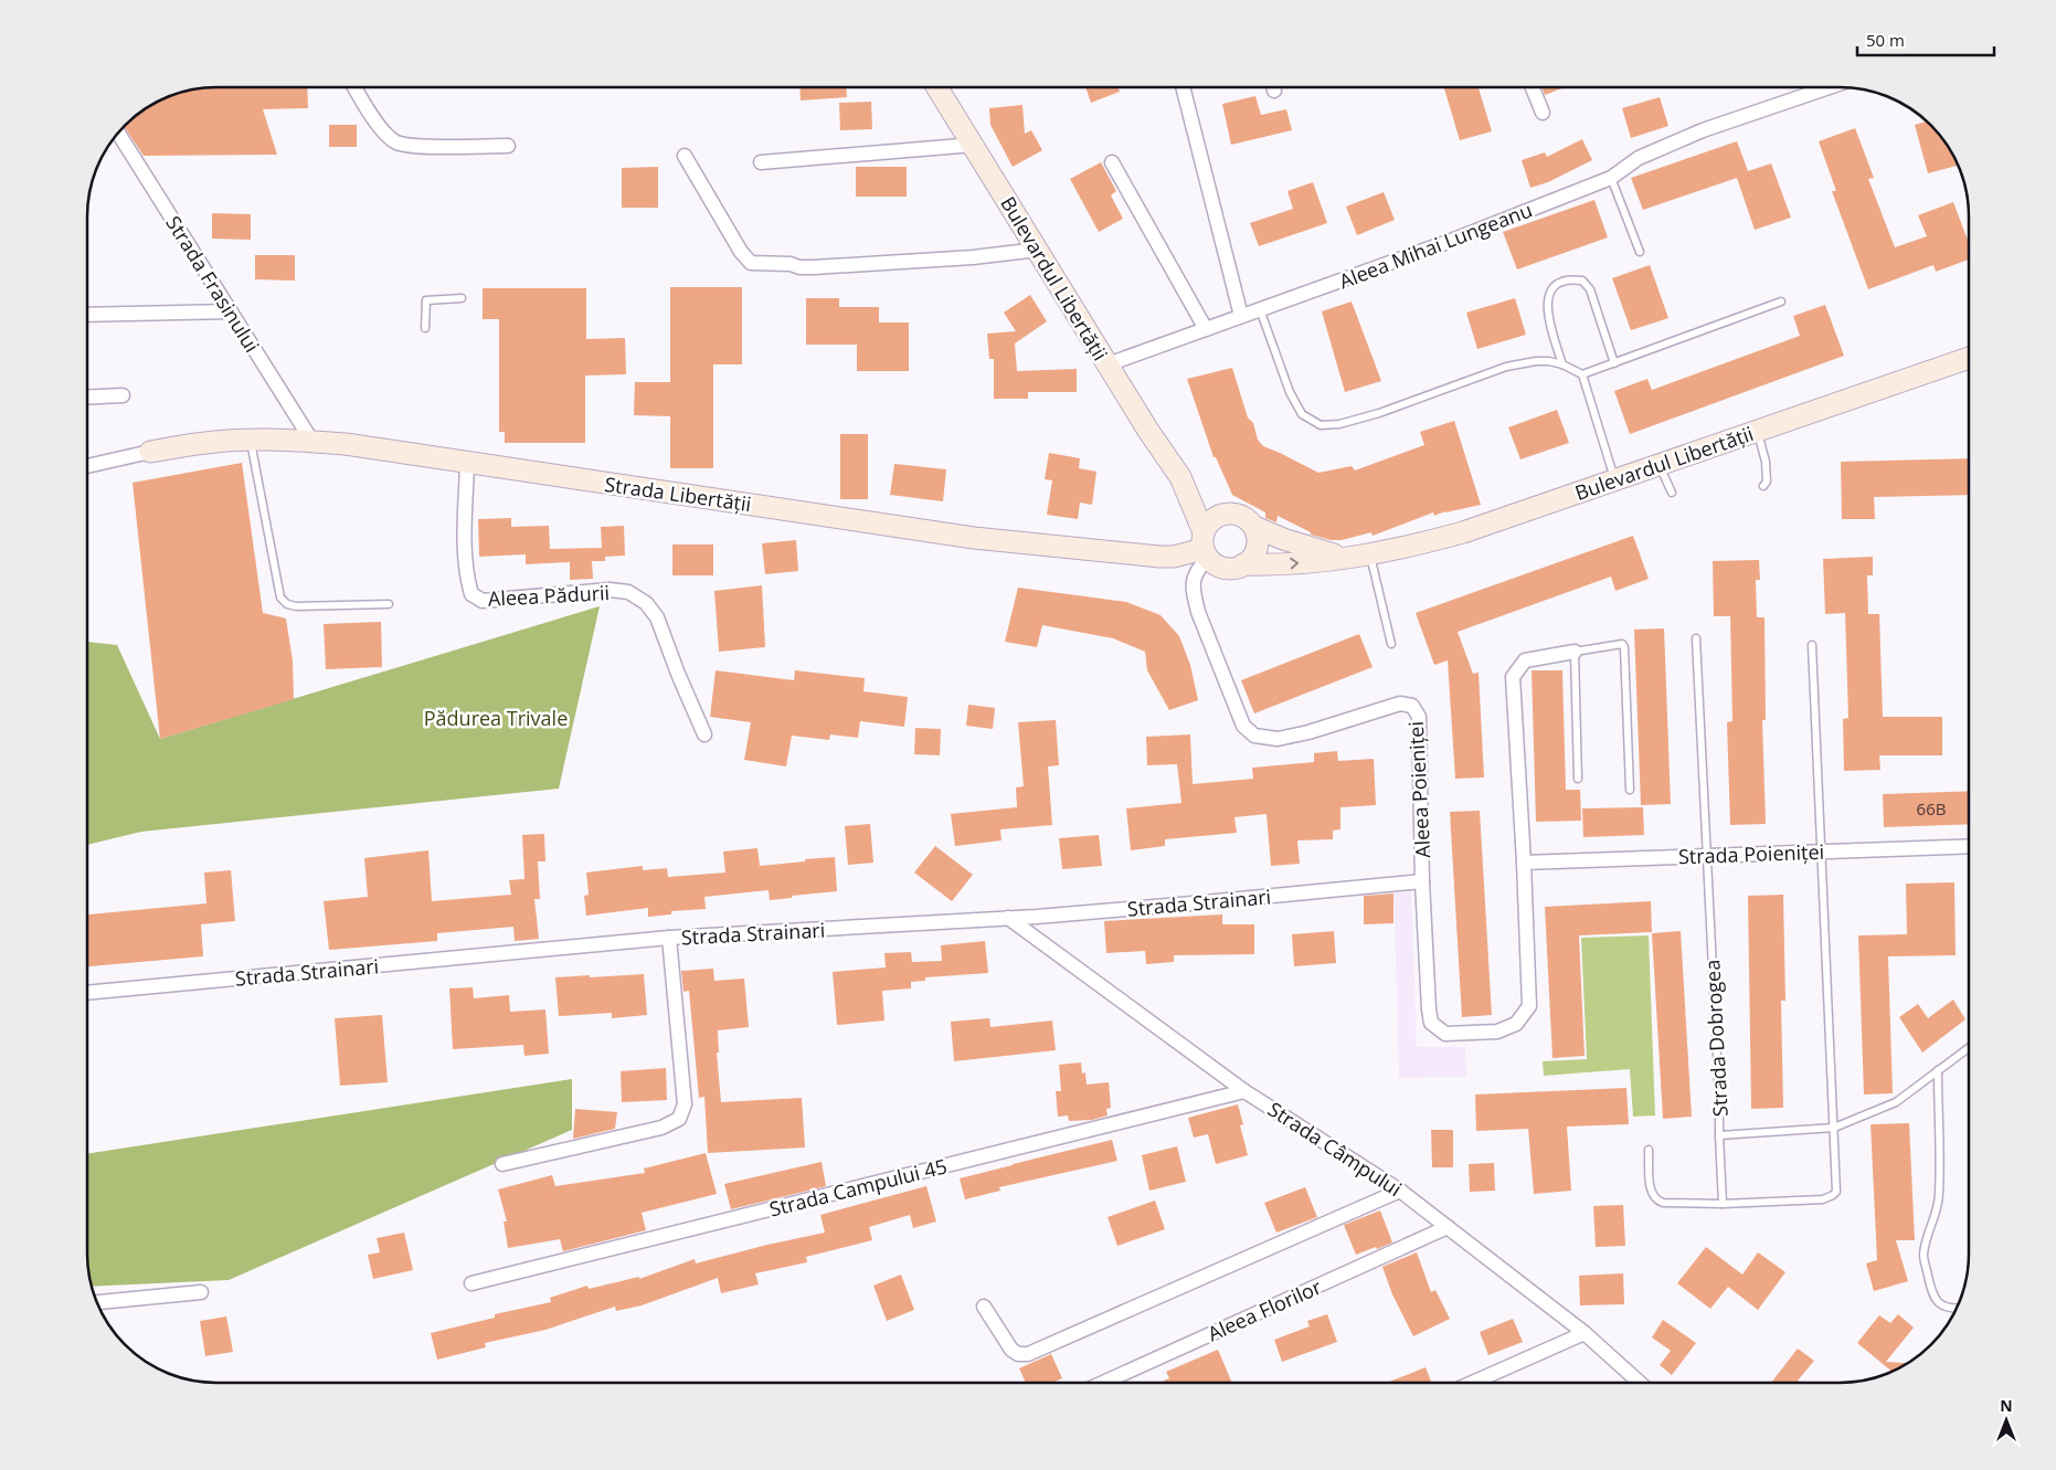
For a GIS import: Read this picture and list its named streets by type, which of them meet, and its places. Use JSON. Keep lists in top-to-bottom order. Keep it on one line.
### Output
{"streets":{"main road":["Bulevardul Libertății","Strada Libertății"],"street":["Aleea Mihai Lungeanu","Strada Frasinului","Aleea Pădurii","Aleea Poieniței","Strada Poieniței","Strada Strainari","Strada Câmpului","Strada Campului 45","Aleea Florilor"],"lane":["Strada Dobrogea"]},"crossings":[["Aleea Mihai Lungeanu","Bulevardul Libertății"],["Bulevardul Libertății","Strada Libertății"],["Bulevardul Libertății","Aleea Poieniței"],["Strada Frasinului","Strada Libertății"],["Strada Libertății","Aleea Pădurii"],["Strada Libertății","Aleea Poieniței"],["Aleea Poieniței","Strada Poieniței"],["Aleea Poieniței","Strada Strainari"],["Strada Poieniței","Strada Dobrogea"],["Strada Strainari","Strada Câmpului"],["Strada Câmpului","Strada Campului 45"],["Strada Câmpului","Aleea Florilor"]],"parks":["Pădurea Trivale"],"house_numbers":["66B"],"scale_bar":"50 m","north":"top"}
